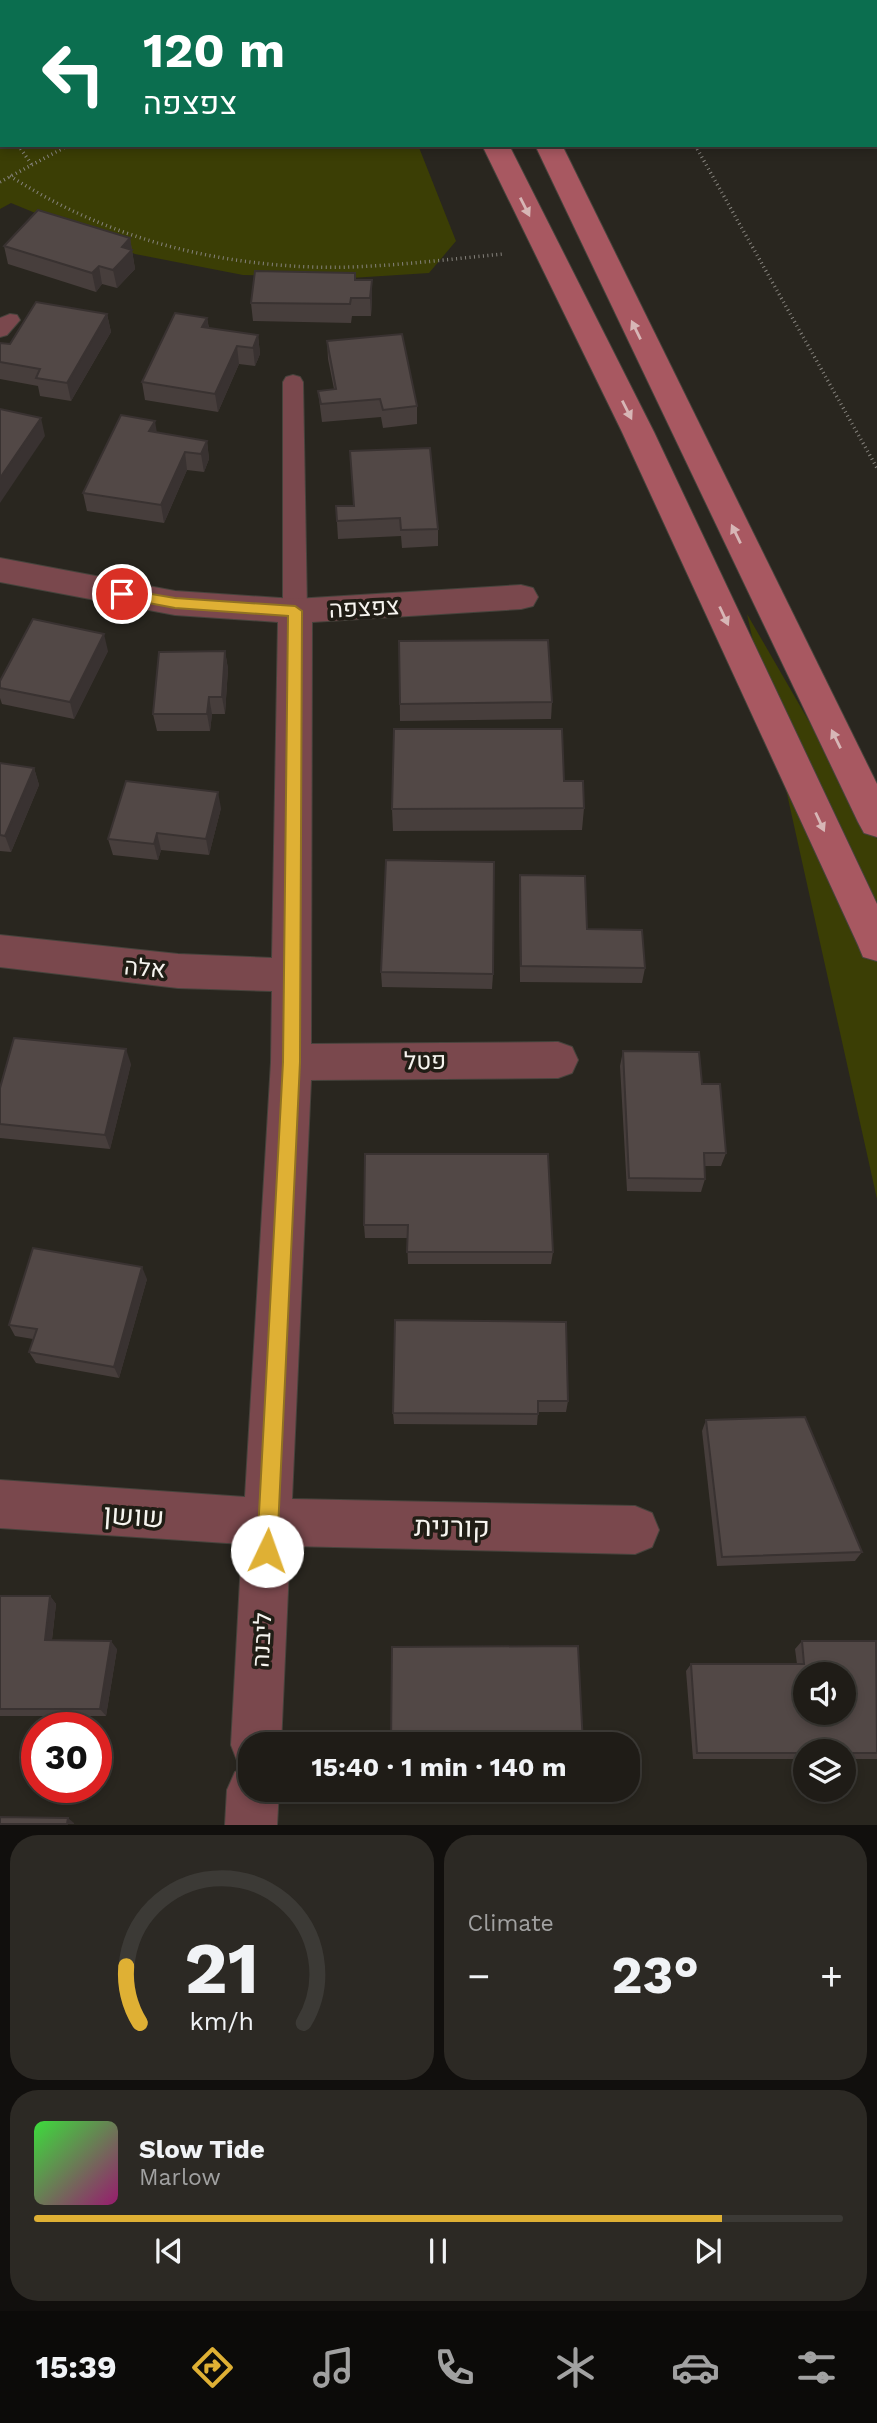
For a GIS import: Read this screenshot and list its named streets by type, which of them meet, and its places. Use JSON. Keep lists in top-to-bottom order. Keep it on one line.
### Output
{"streets":{"street":["צפצפה","אלה","פטל","שושן","קורנית","ליבנה"]},"crossings":[["צפצפה","ליבנה"],["אלה","ליבנה"],["פטל","ליבנה"],["שושן","קורנית"],["שושן","ליבנה"],["קורנית","ליבנה"]],"page":{"turn":["120 m","צפצפה"],"limit":"30","trip":"15:40 · 1 min · 140 m","tile":"Climate","heat":["−","23°","+"],"song":["Slow Tide","Marlow"],"tabs":"15:39","gauge":["21","km/h"]}}
